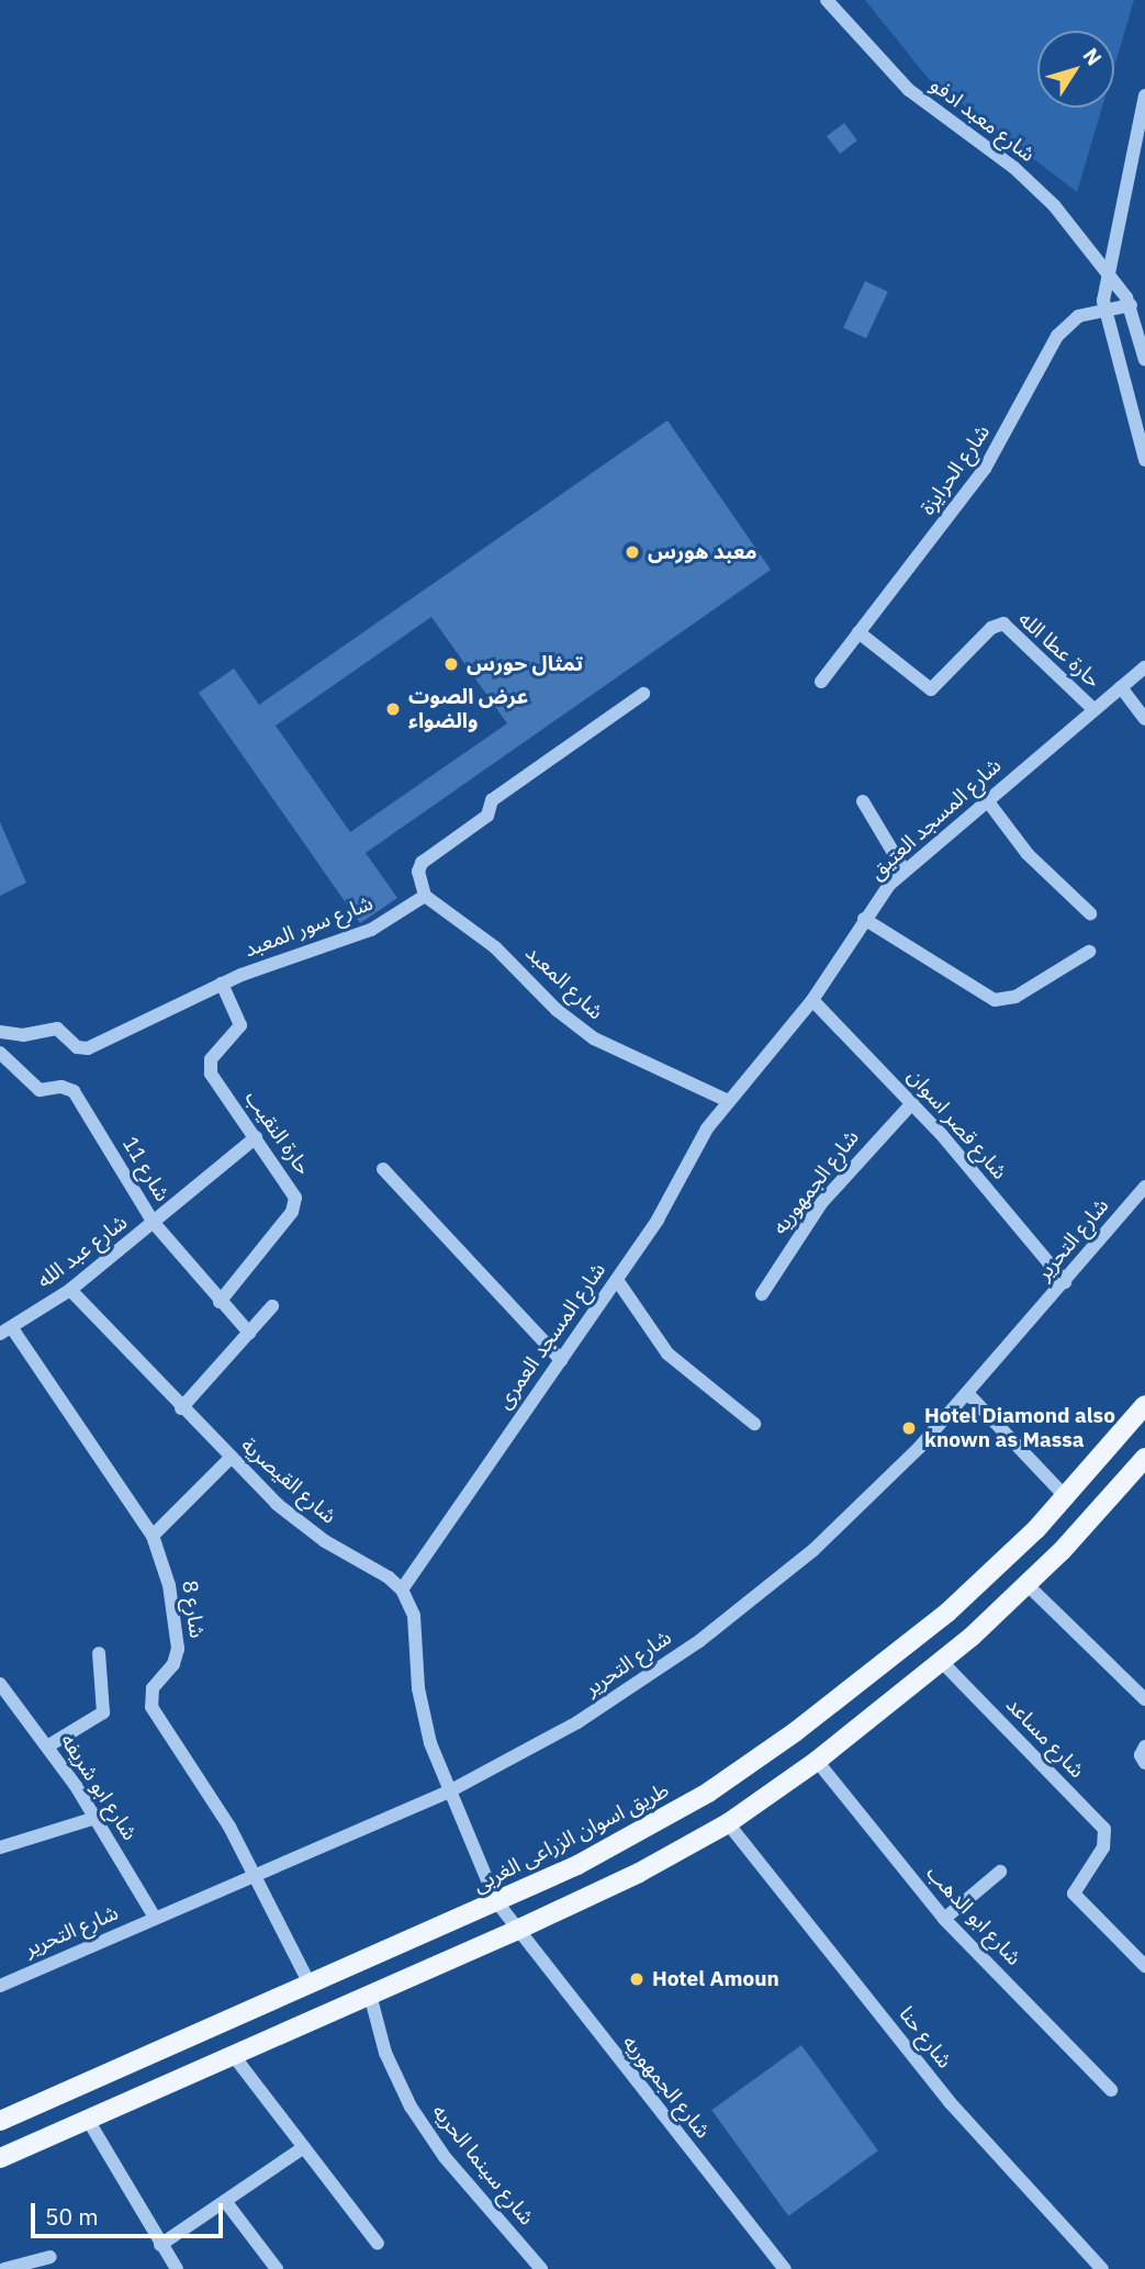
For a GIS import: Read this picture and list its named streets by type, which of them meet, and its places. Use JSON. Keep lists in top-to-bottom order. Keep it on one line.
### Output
{"streets":{"main road":["طريق اسوان الزراعى الغربى"],"street":["شارع معبد ادفو","شارع الحرايزة","حارة عطا الله","شارع المسجد العتيق","شارع سور المعبد","شارع المعبد","شارع قصر اسوان","حارة النقيب","شارع 11","شارع الجمهوريه","شارع التحرير","شارع عبد الله","شارع المسجد العمرى","شارع القيصرية","شارع 8","شارع مساعد","شارع ابو شريفه","شارع ابو الدهب","شارع حنا","شارع سينما الحريه"]},"crossings":[["شارع معبد ادفو","شارع الحرايزة"],["شارع الحرايزة","حارة عطا الله"],["حارة عطا الله","شارع المسجد العتيق"],["شارع المسجد العتيق","شارع المعبد"],["شارع المسجد العتيق","شارع قصر اسوان"],["شارع المسجد العتيق","شارع المسجد العمرى"],["شارع سور المعبد","شارع المعبد"],["شارع سور المعبد","حارة النقيب"],["شارع المعبد","شارع المسجد العمرى"],["شارع قصر اسوان","شارع الجمهوريه"],["شارع قصر اسوان","شارع التحرير"],["حارة النقيب","شارع 11"],["حارة النقيب","شارع عبد الله"],["شارع 11","شارع عبد الله"],["شارع التحرير","شارع 8"],["شارع التحرير","شارع ابو شريفه"],["شارع عبد الله","شارع القيصرية"],["شارع عبد الله","شارع 8"],["شارع المسجد العمرى","شارع القيصرية"],["شارع 8","طريق اسوان الزراعى الغربى"]],"places":["معبد هورس","تمثال حورس","عرض الصوت والضواء","Hotel Diamond also known as Massa","Hotel Amoun"],"scale_bar":"50 m","north":"top right"}
